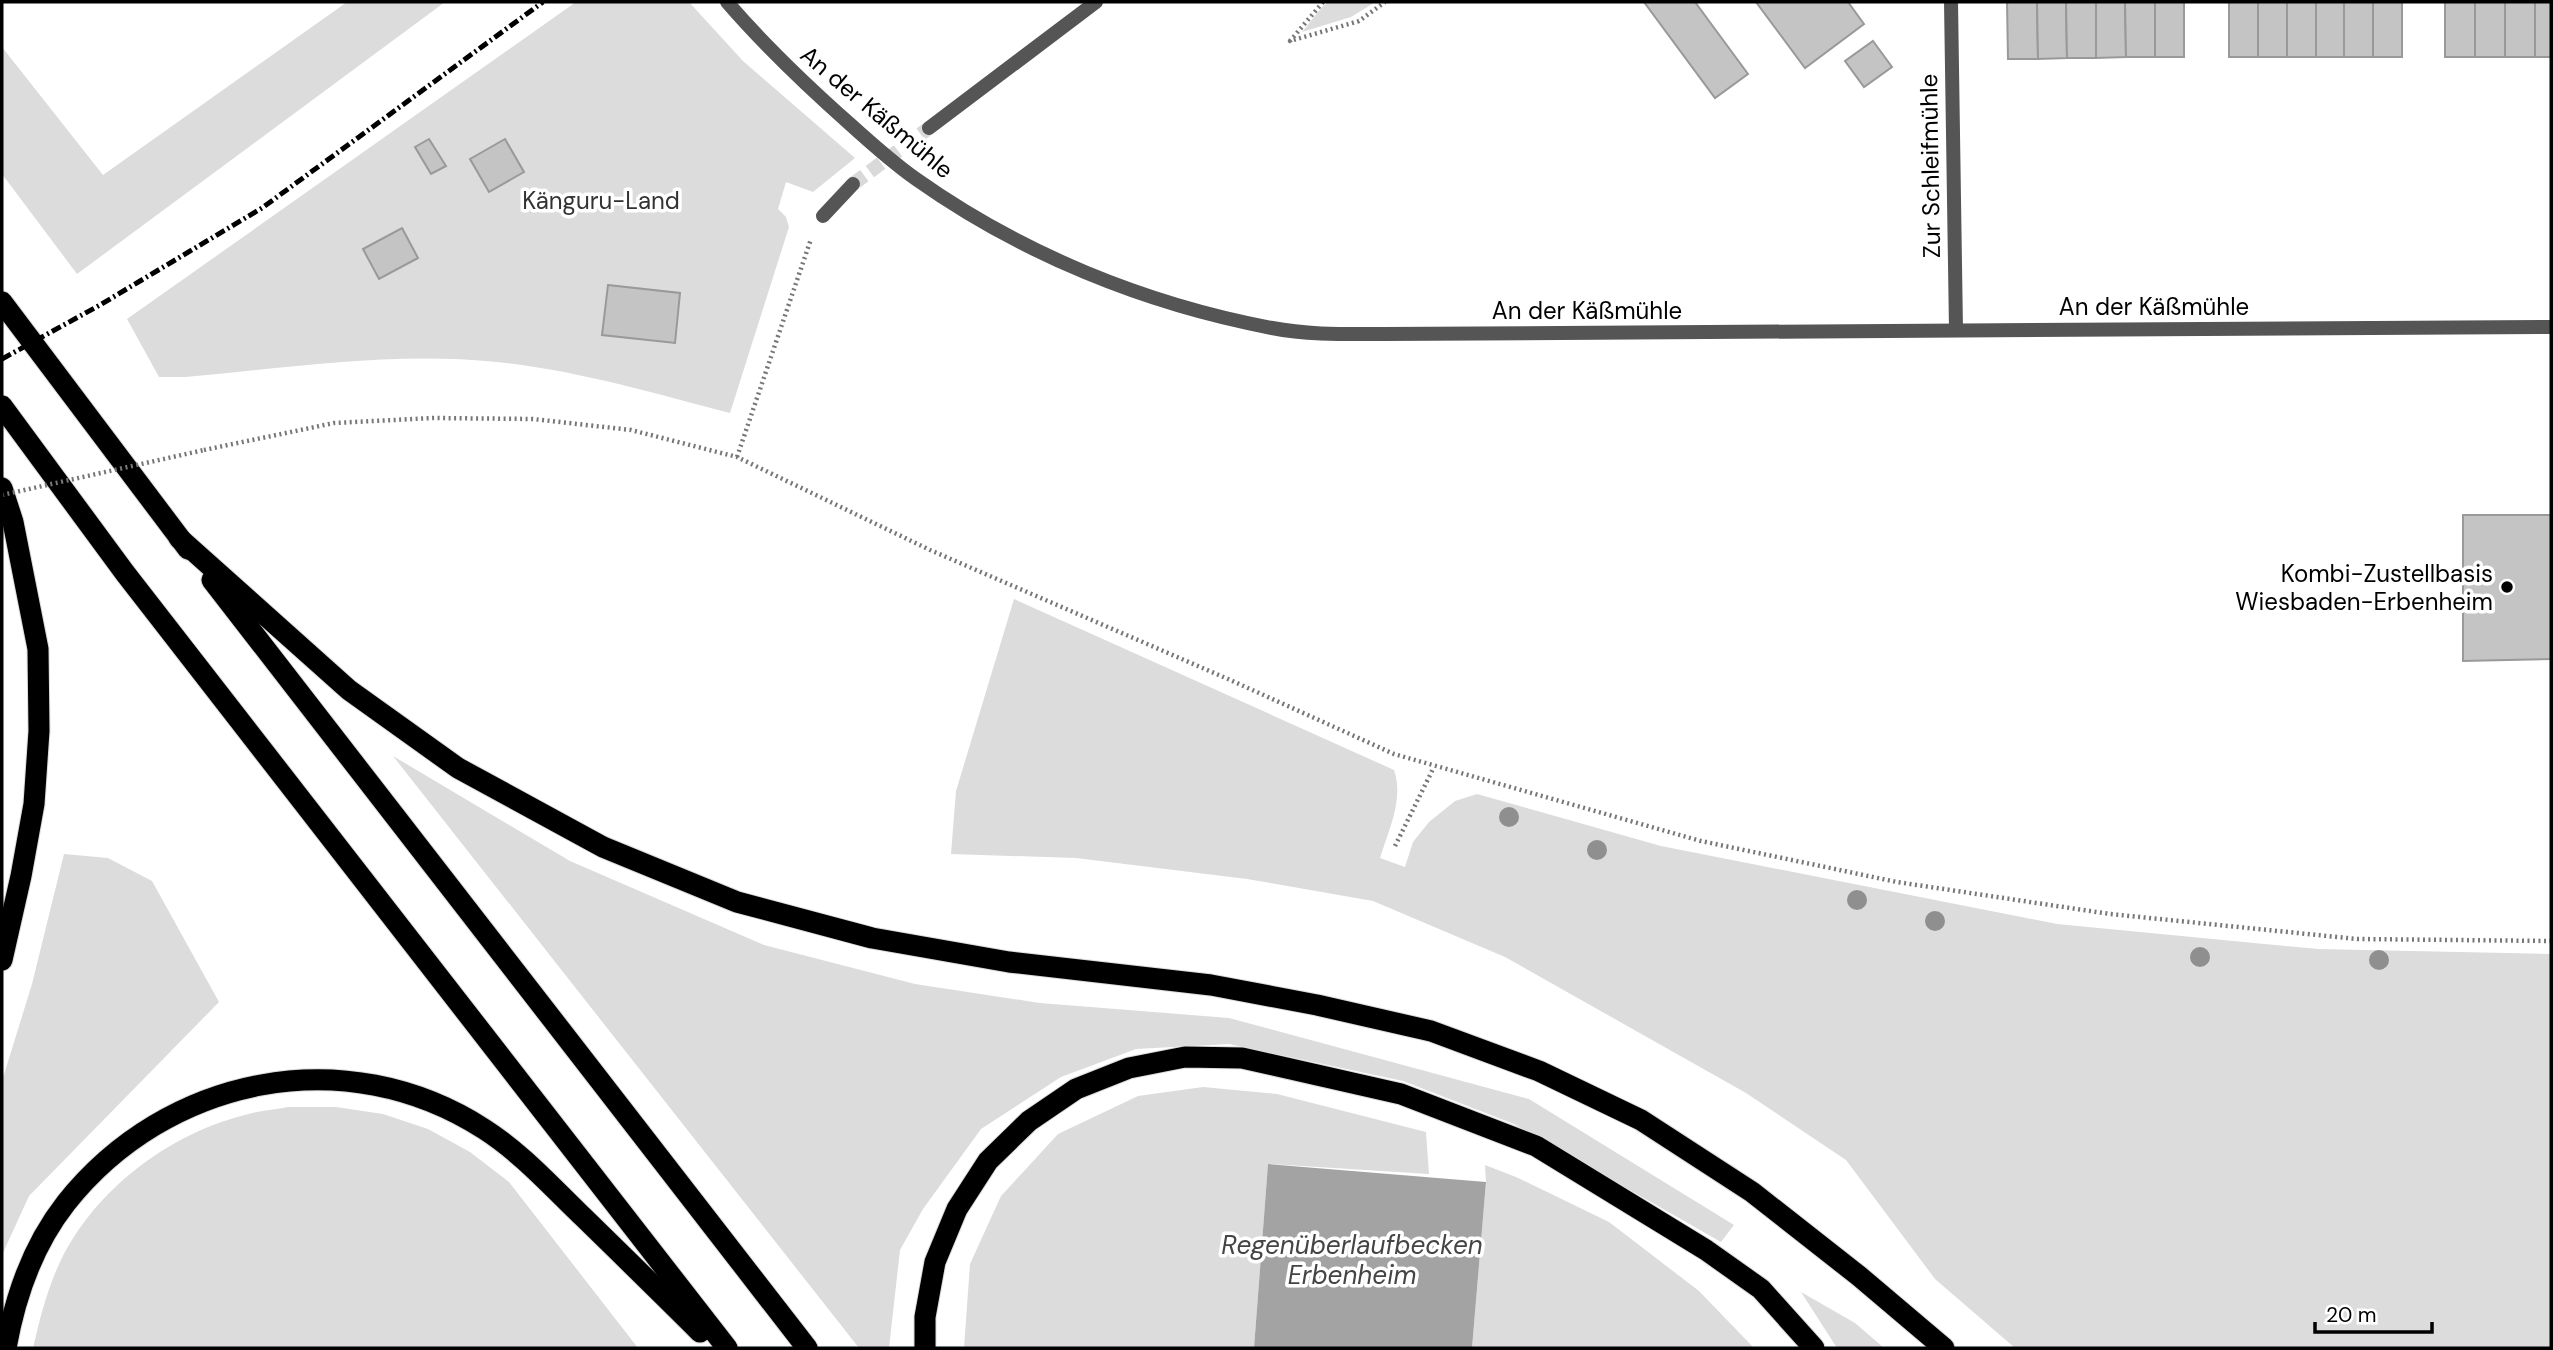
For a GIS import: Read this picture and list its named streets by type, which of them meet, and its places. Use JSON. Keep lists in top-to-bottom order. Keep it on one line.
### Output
{"streets":{"street":["An der Käßmühle","Zur Schleifmühle"]},"crossings":[["An der Käßmühle","Zur Schleifmühle"]],"water":["Regenüberlaufbecken Erbenheim"],"parks":["Känguru-Land"],"places":["Kombi-Zustellbasis Wiesbaden-Erbenheim"],"scale_bar":"20 m"}
